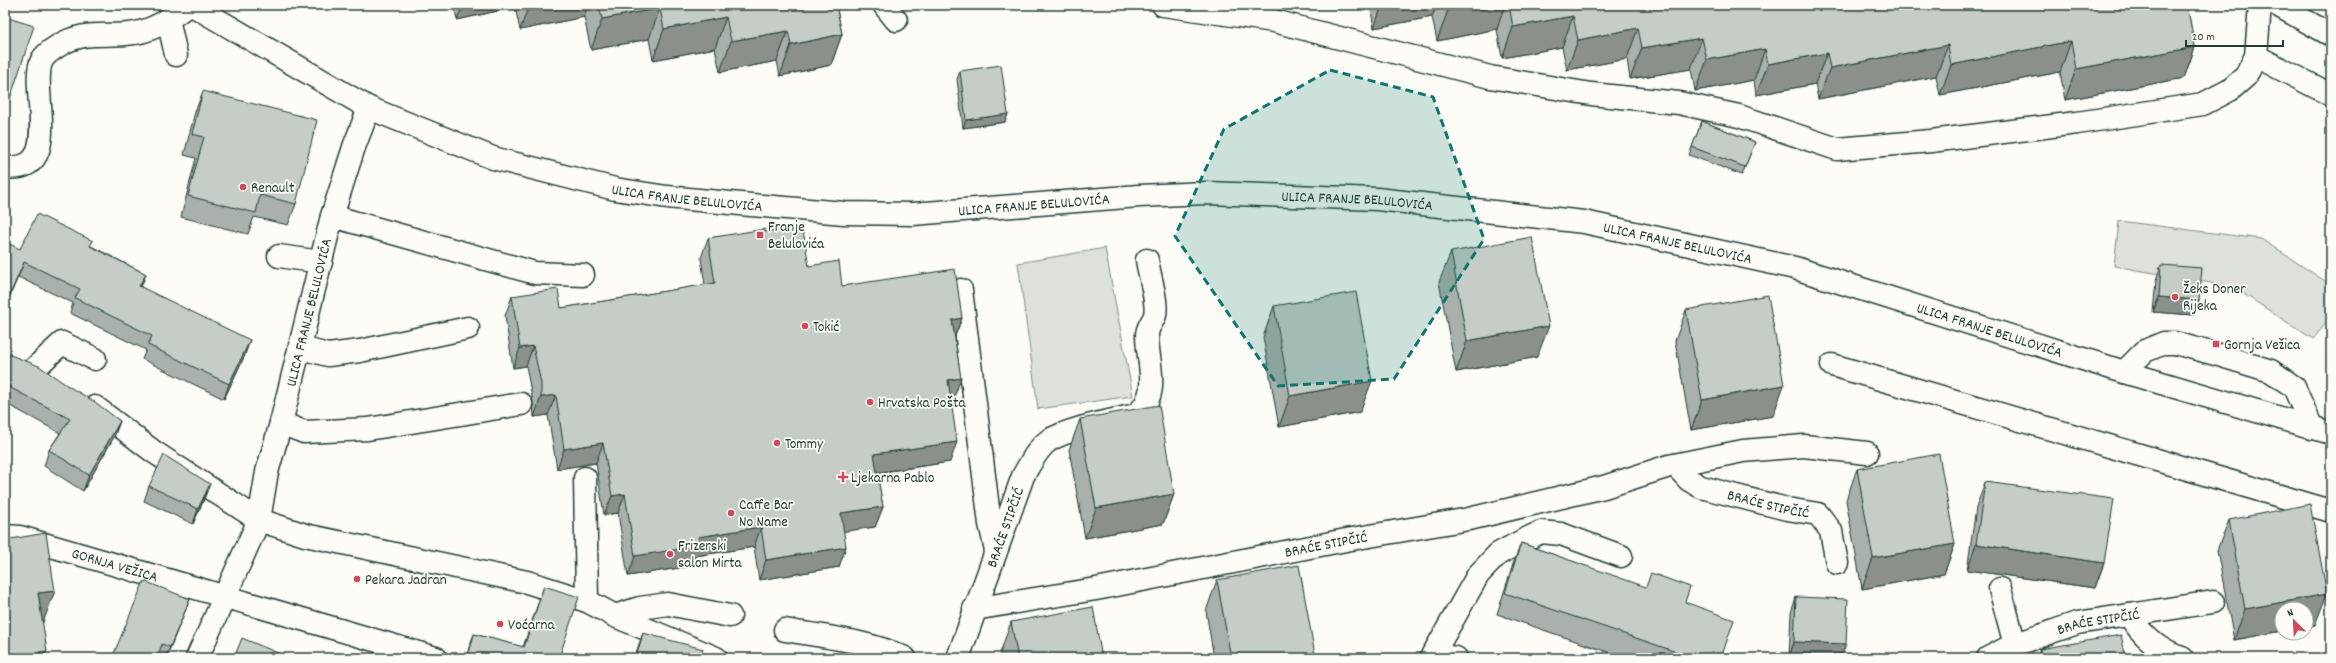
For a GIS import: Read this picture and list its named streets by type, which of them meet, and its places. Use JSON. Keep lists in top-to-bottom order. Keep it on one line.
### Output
{"streets":{"street":["ULICA FRANJE BELULOVIĆA","BRAĆE STIPČIĆ","GORNJA VEŽICA"]},"crossings":[["ULICA FRANJE BELULOVIĆA","GORNJA VEŽICA"]],"places":{"other":["Renault","Žeks Doner Rijeka","Tokić","Hrvatska Pošta","Tommy","Caffe Bar No Name","Frizerski salon Mirta","Pekara Jadran","Voćarna"],"transit":["Franje Belulovića","Gornja Vežica"],"health":["Ljekarna Pablo"]},"scale_bar":"20 m","north":"top left"}
